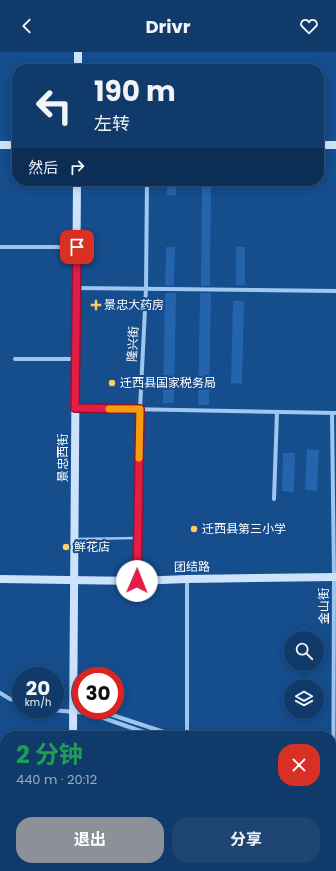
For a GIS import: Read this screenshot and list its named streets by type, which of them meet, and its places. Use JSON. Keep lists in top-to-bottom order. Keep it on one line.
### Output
{"streets":{"main road":["景忠西街","团结路"],"street":["隆兴街","金山街"]},"crossings":[["隆兴街","团结路"],["景忠西街","团结路"],["团结路","金山街"]],"places":{"health":["景忠大药房"],"other":["迁西县国家税务局","迁西县第三小学","鲜花店"]},"page":{"header":"Drivr","turn":["190 m","左转"],"then":"然后","speed":"20 km/h","limit":"30","heading":["2 分钟","440 m · 20:12"],"buttons":["退出","分享"]}}
